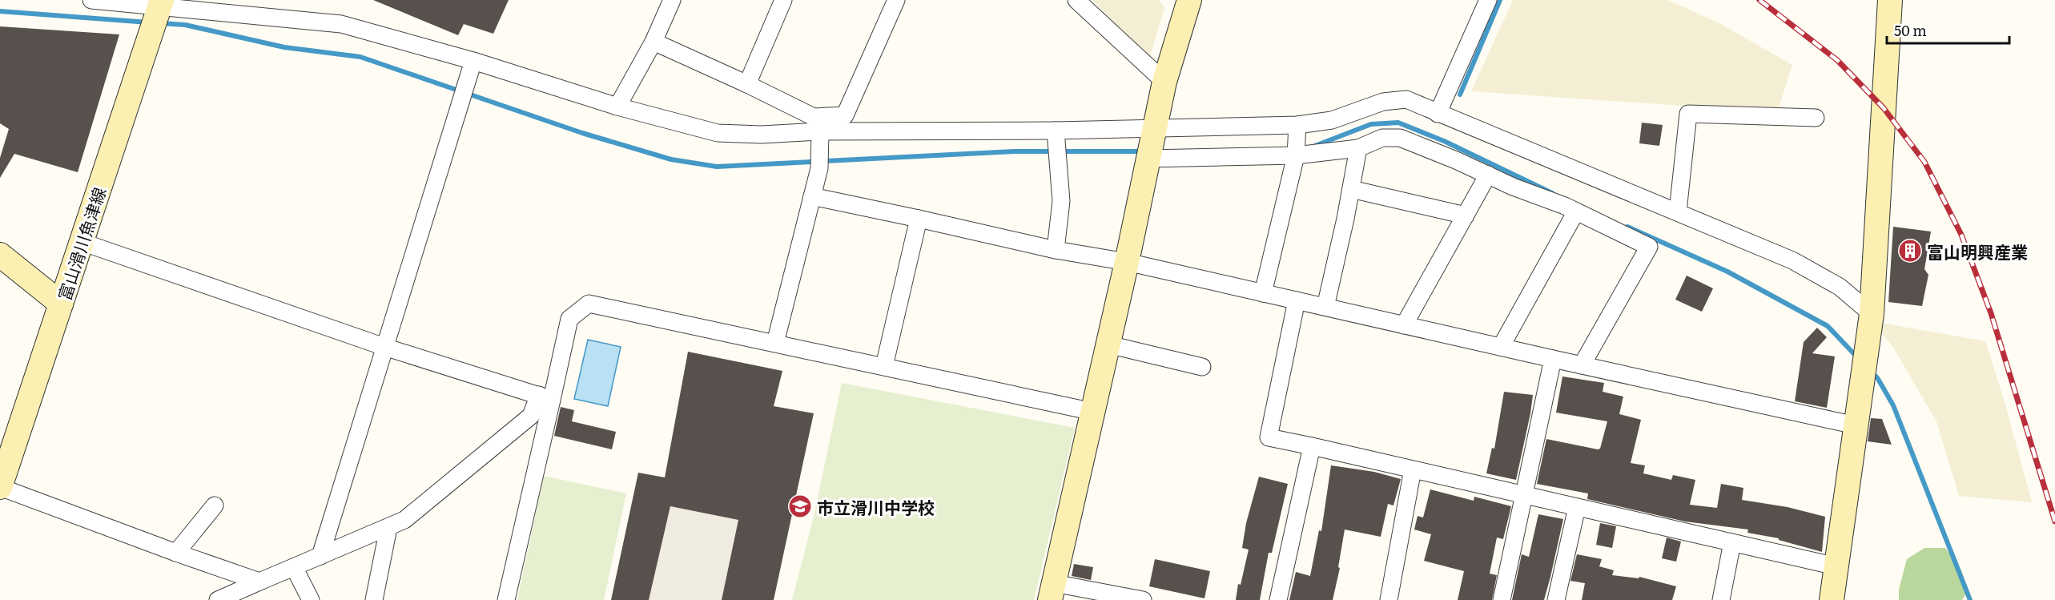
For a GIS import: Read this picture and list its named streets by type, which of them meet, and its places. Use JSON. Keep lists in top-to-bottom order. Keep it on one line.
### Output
{"streets":{"street":["富山滑川魚津線"]},"places":{"building":["富山明興産業"],"school or university":["市立滑川中学校"]},"scale_bar":"50 m"}
